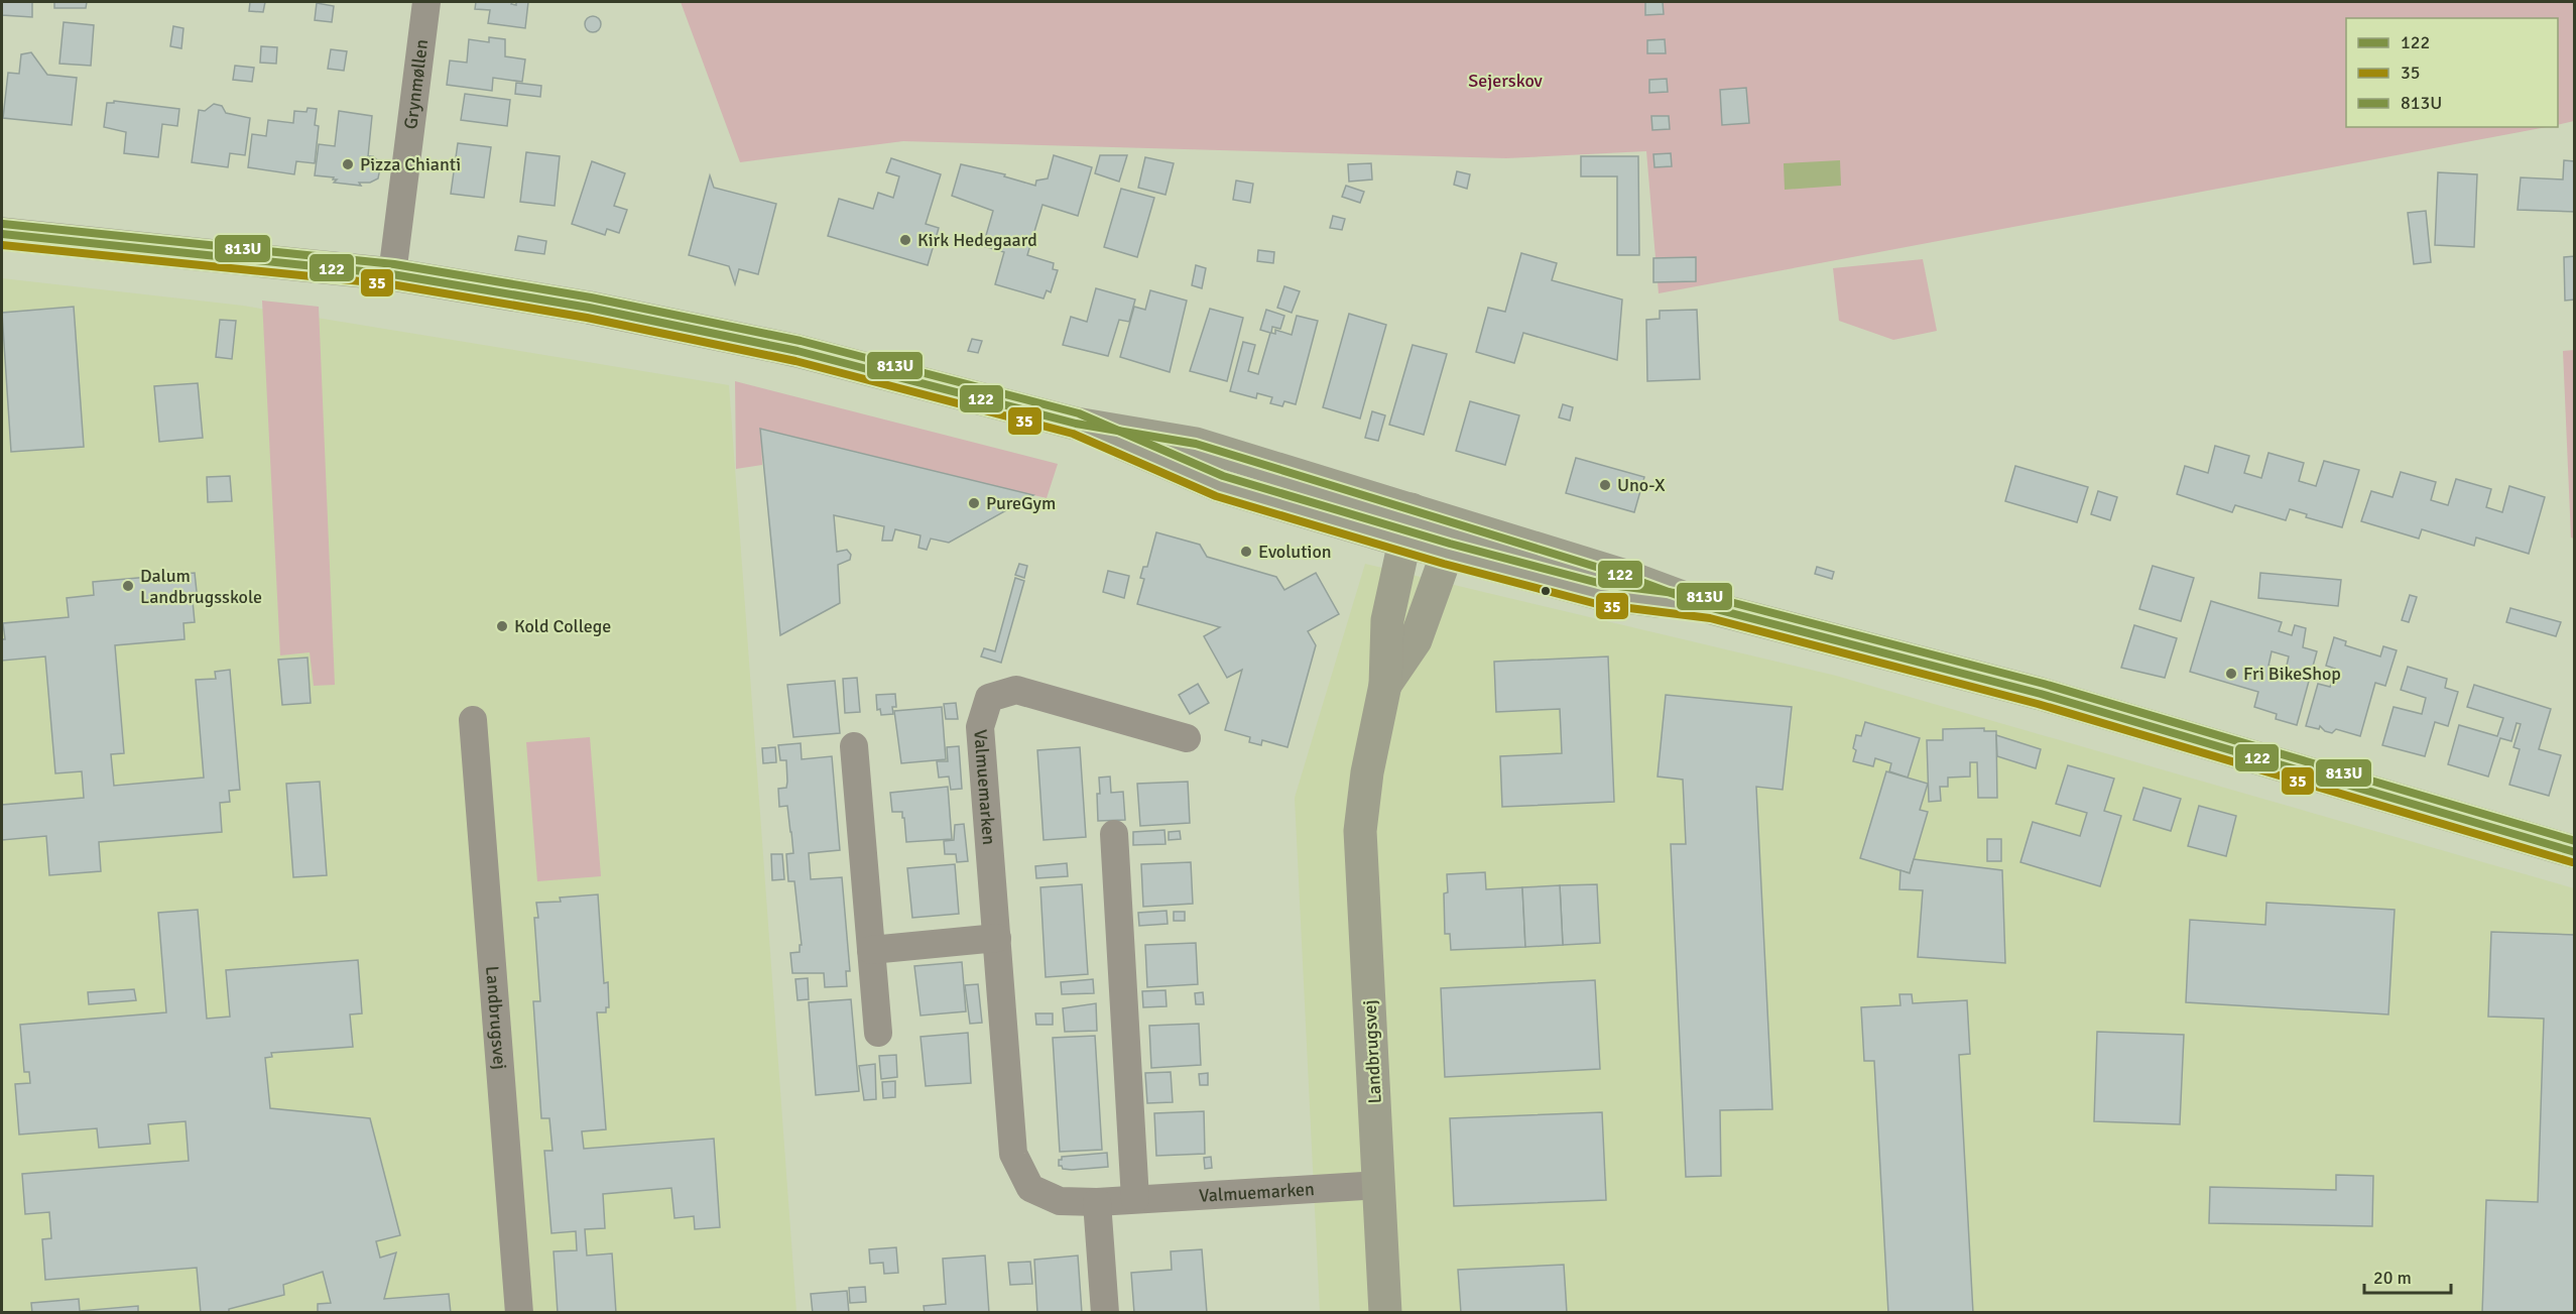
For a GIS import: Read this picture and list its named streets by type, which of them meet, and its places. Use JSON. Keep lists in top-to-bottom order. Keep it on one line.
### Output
{"streets":{"main road":["Landbrugsvej"],"street":["Grynmøllen","Valmuemarken"]},"crossings":[["Valmuemarken","Landbrugsvej"]],"parks":["Sejerskov"],"places":["Pizza Chianti","Kirk Hedegaard","Uno-X","PureGym","Evolution","Dalum Landbrugsskole","Kold College","Fri BikeShop"],"lines":["transit line 813U","transit line 122","transit line 35"],"legend":["122","35","813U"],"scale_bar":"20 m"}
